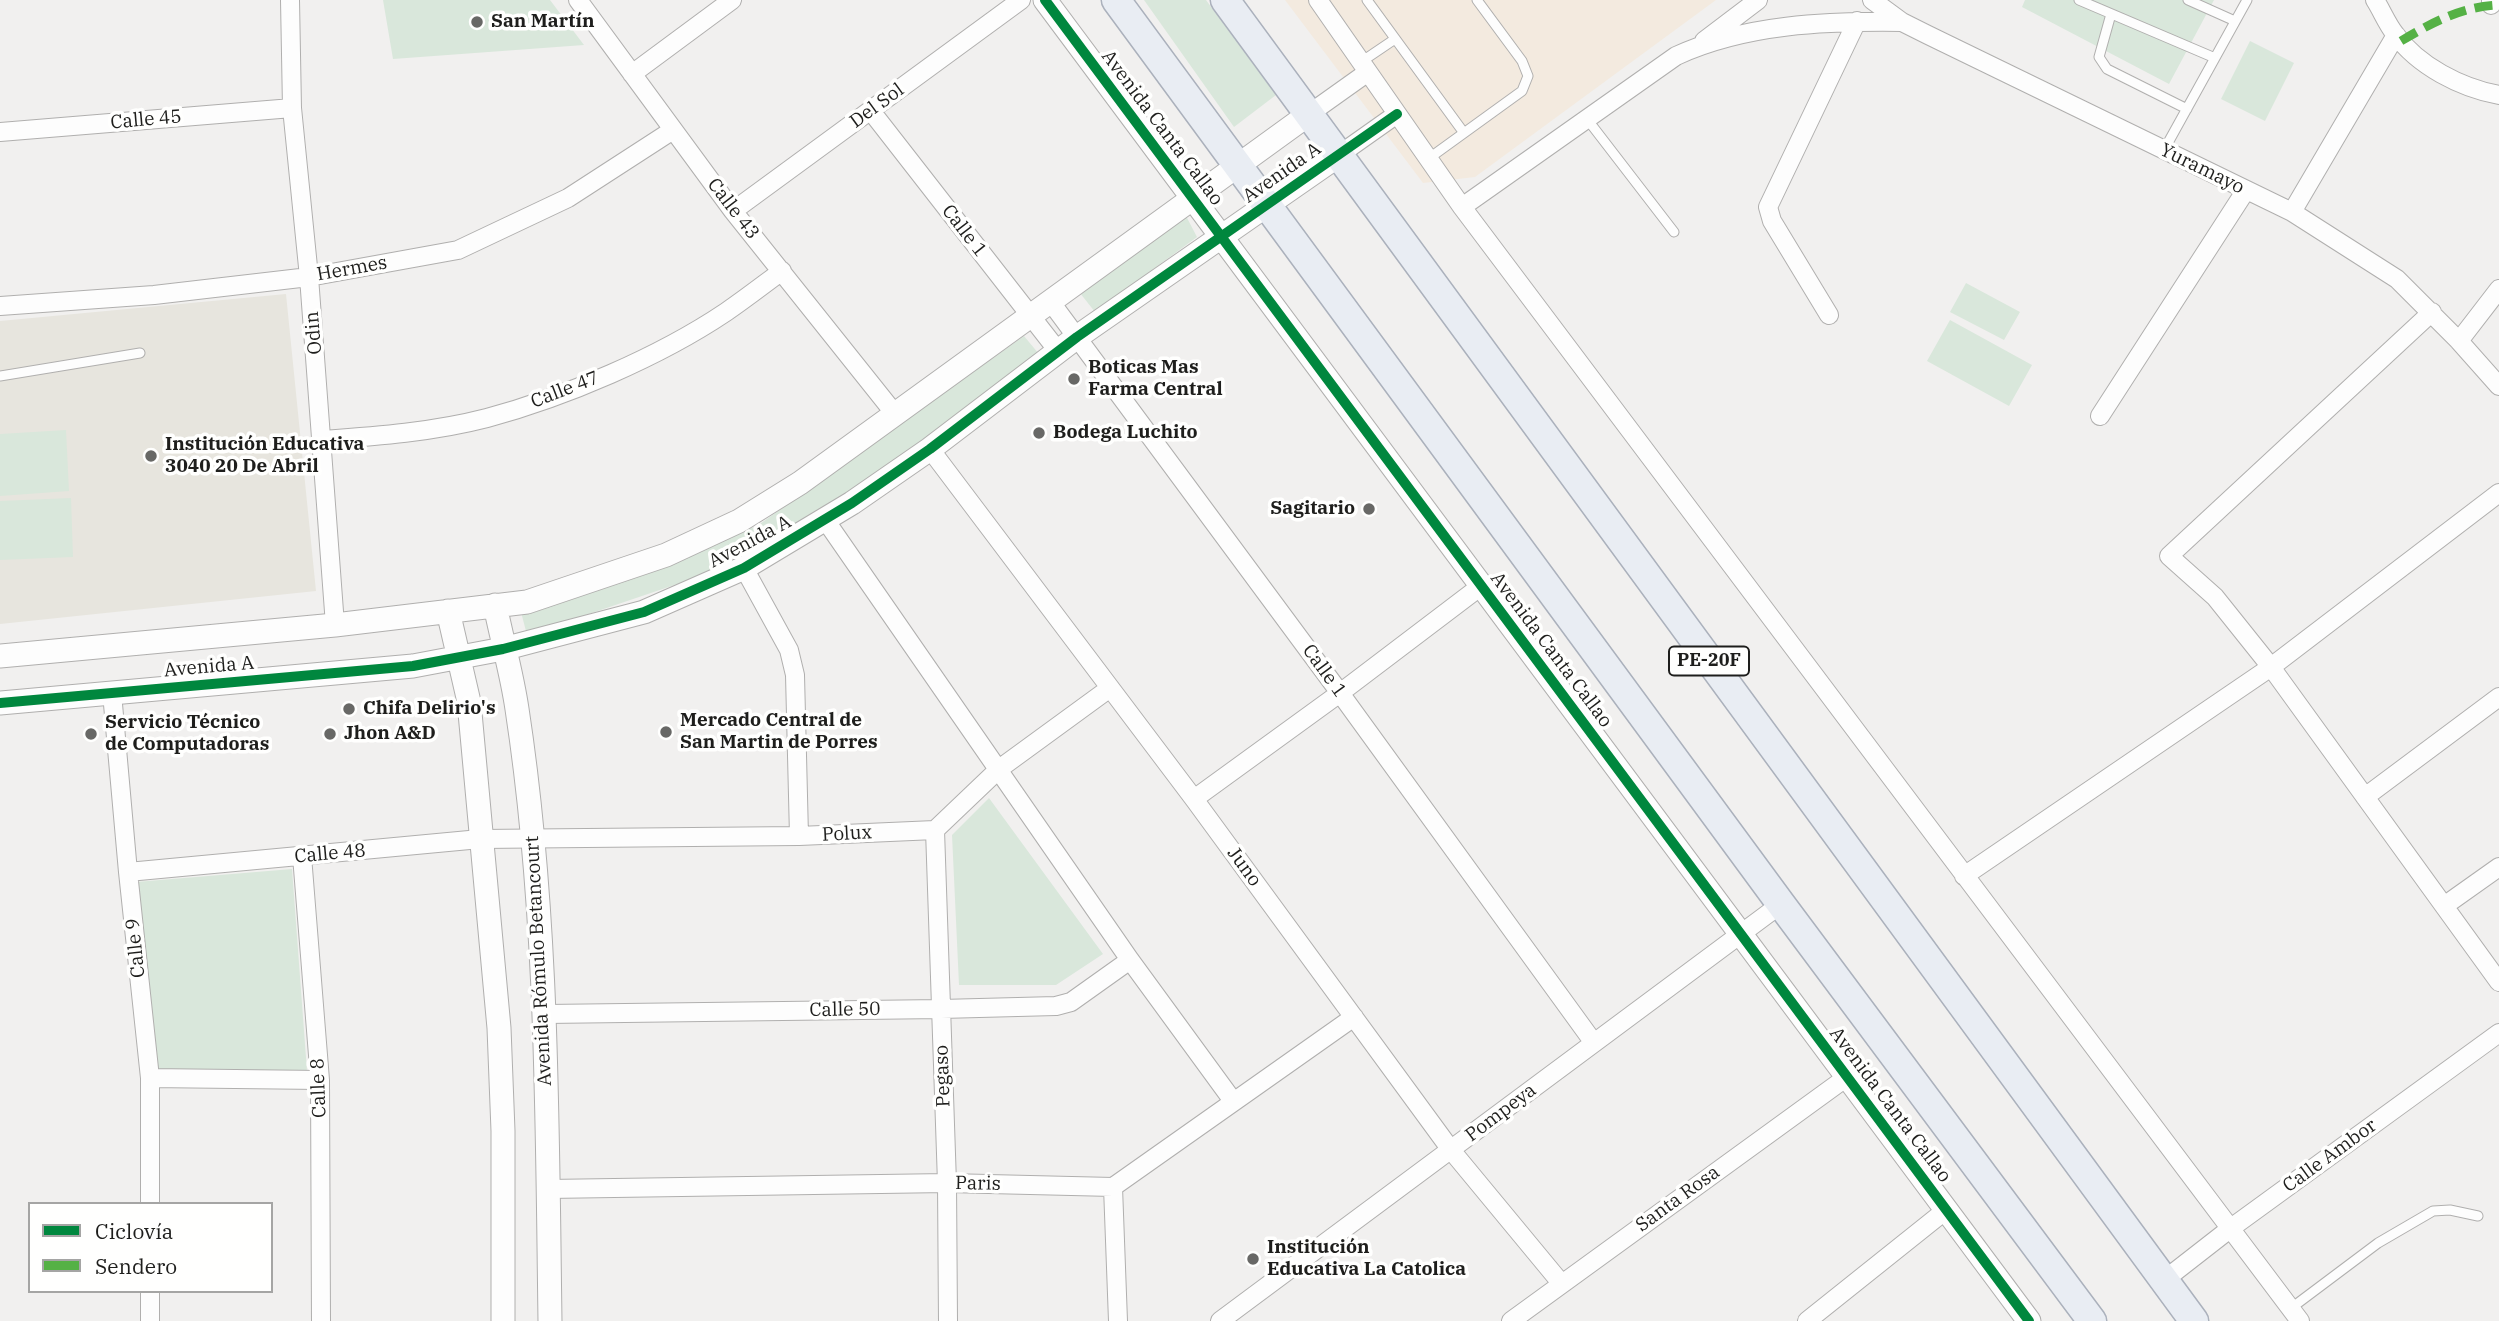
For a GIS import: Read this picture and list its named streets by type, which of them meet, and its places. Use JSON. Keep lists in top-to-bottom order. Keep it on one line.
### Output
{"streets":{"main road":["Avenida Canta Callao","PE-20F"],"street":["Del Sol","Calle 45","Yuramayo","Avenida A","Calle 43","Calle 1","Hermes","Odin","Calle 47","Polux","Calle 48","Juno","Calle 9","Avenida Rómulo Betancourt","Calle 50","Pegaso","Calle 8","Pompeya","Calle Ambor","Paris","Santa Rosa"]},"crossings":[["Del Sol","Calle 43"],["Del Sol","Calle 1"],["Calle 45","Odin"],["Avenida Canta Callao","Avenida A"],["Avenida Canta Callao","Pompeya"],["Avenida Canta Callao","Santa Rosa"],["Avenida A","Calle 43"],["Avenida A","Calle 1"],["Avenida A","Odin"],["Avenida A","PE-20F"],["Avenida A","Juno"],["Avenida A","Calle 9"],["Avenida A","Avenida Rómulo Betancourt"],["Calle 43","Hermes"],["Calle 43","Calle 47"],["Calle 1","Pompeya"],["Hermes","Odin"],["Odin","Calle 47"],["PE-20F","Calle Ambor"],["Polux","Calle 48"],["Polux","Avenida Rómulo Betancourt"],["Polux","Pegaso"],["Calle 48","Calle 9"],["Calle 48","Avenida Rómulo Betancourt"],["Calle 48","Calle 8"],["Juno","Pompeya"],["Juno","Santa Rosa"],["Avenida Rómulo Betancourt","Calle 50"],["Avenida Rómulo Betancourt","Paris"],["Calle 50","Pegaso"],["Pegaso","Paris"]],"places":["San Martín","Boticas Mas Farma Central","Bodega Luchito","Institución Educativa 3040 20 De Abril","Sagitario","Chifa Delirio's","Mercado Central de San Martin de Porres","Servicio Técnico de Computadoras","Jhon A&D","Institución Educativa La Catolica"],"legend":["Ciclovía","Sendero"]}
